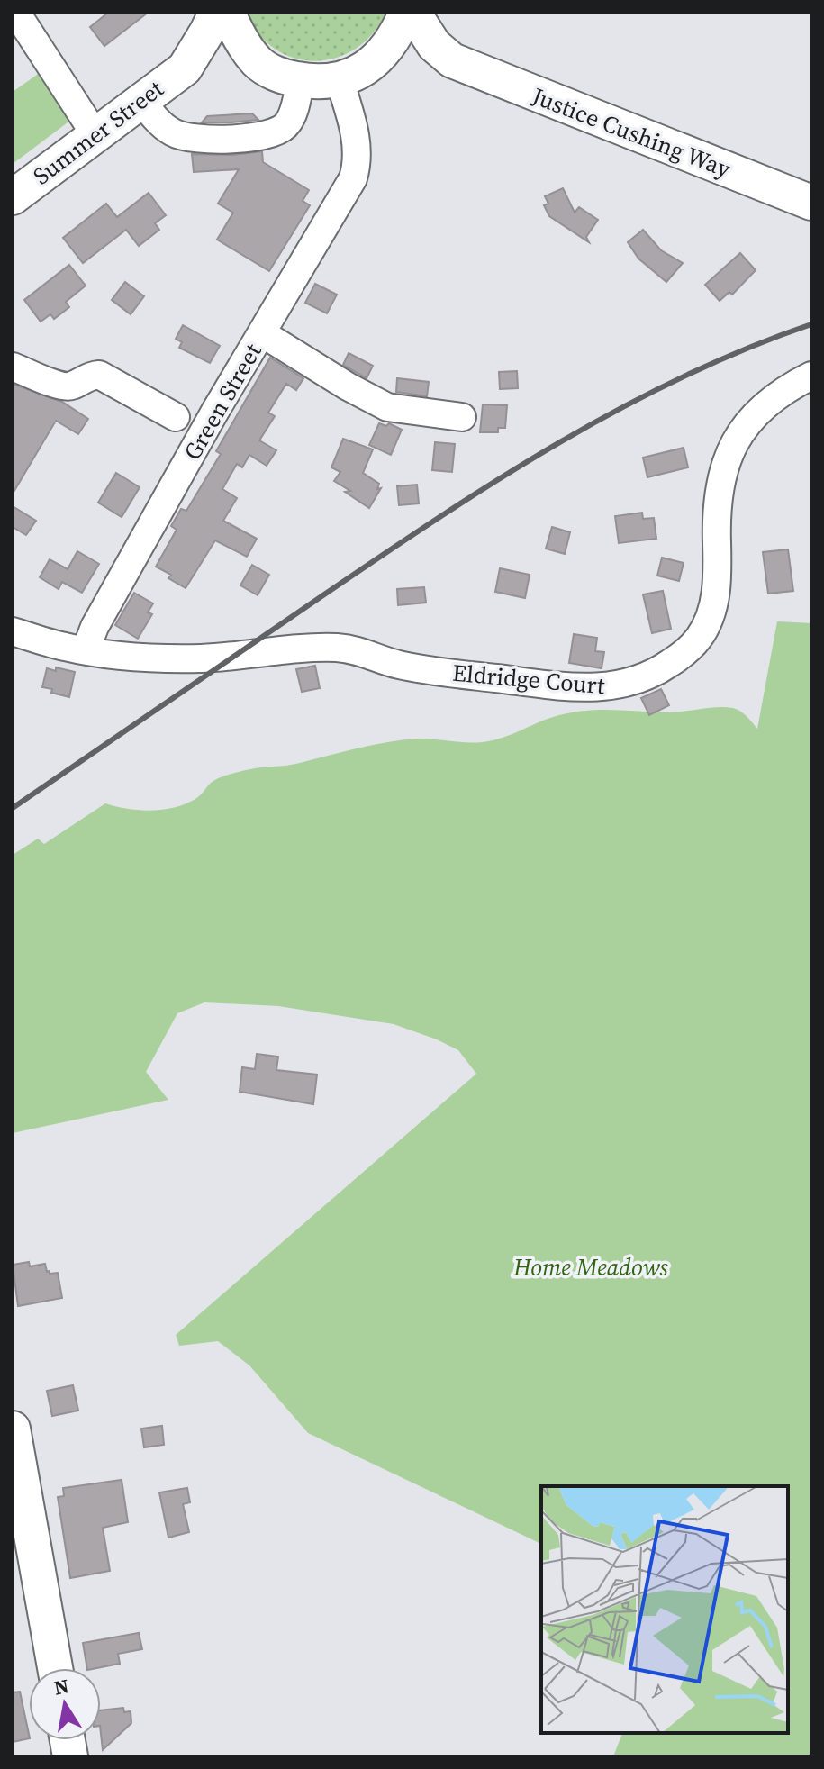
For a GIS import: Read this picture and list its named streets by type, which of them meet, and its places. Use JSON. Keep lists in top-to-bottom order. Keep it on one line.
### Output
{"streets":{"main road":["Summer Street","Justice Cushing Way"],"street":["Green Street","Eldridge Court"]},"crossings":[["Green Street","Eldridge Court"]],"parks":["Home Meadows"],"north":"top"}
